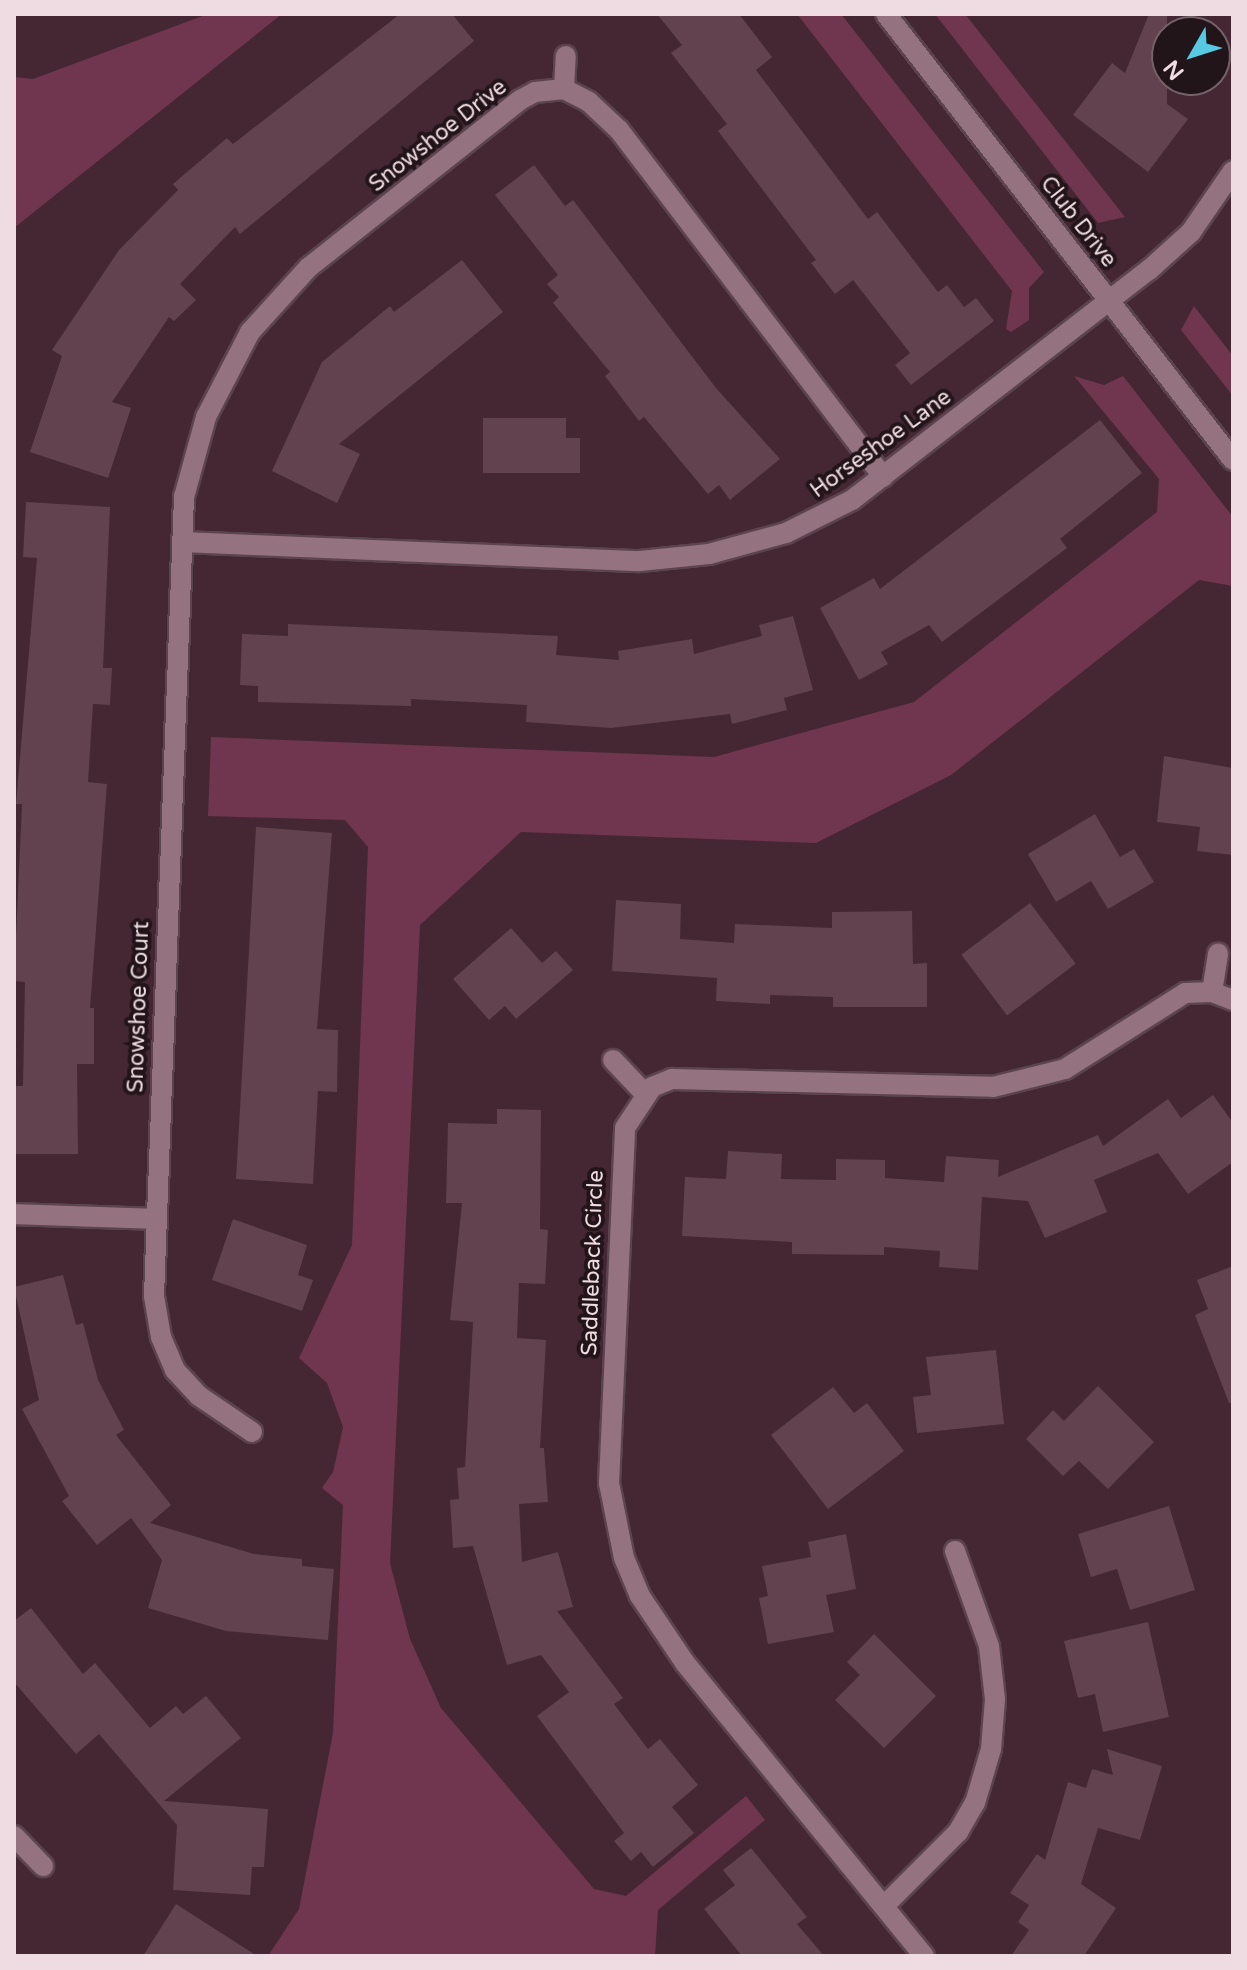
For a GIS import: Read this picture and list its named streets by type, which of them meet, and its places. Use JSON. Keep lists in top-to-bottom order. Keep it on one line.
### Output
{"streets":{"street":["Snowshoe Drive","Club Drive","Horseshoe Lane","Snowshoe Court","Saddleback Circle"]},"crossings":[["Snowshoe Drive","Horseshoe Lane"],["Snowshoe Drive","Snowshoe Court"],["Club Drive","Horseshoe Lane"],["Horseshoe Lane","Snowshoe Court"]],"north":"bottom left"}
